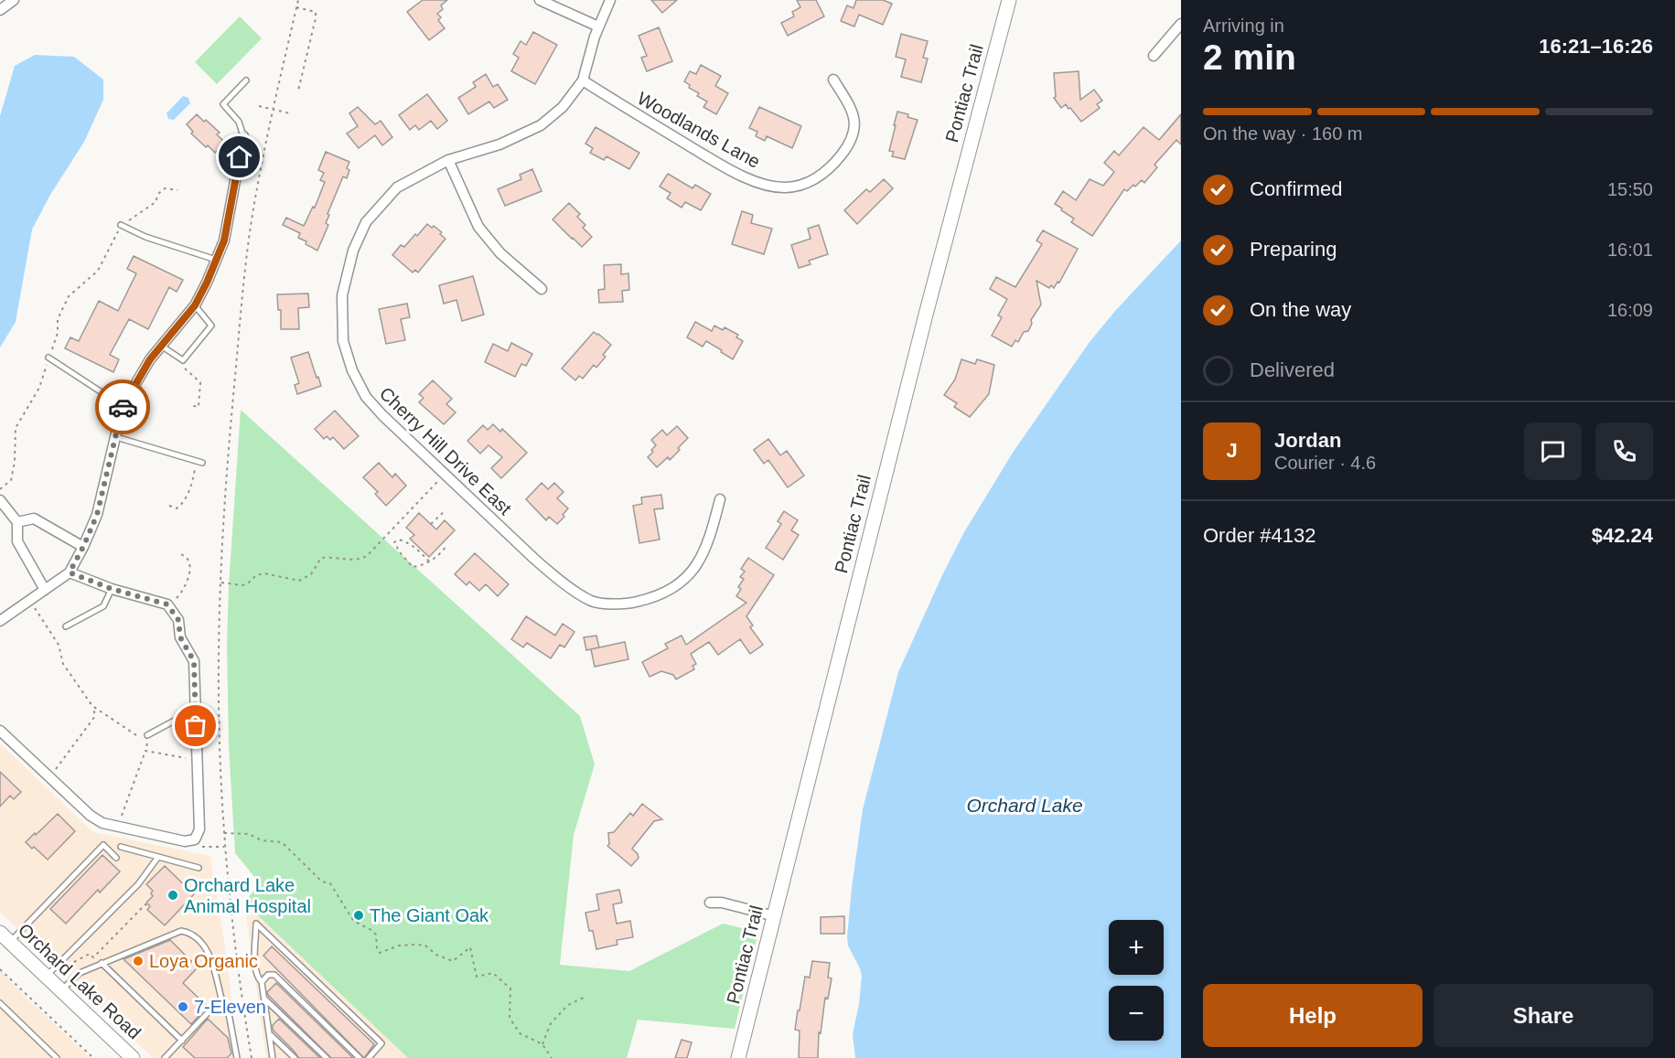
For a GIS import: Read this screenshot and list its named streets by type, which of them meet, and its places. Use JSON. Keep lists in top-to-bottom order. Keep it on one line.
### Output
{"streets":{"main road":["Pontiac Trail","Orchard Lake Road"],"street":["Woodlands Lane","Cherry Hill Drive East"]},"crossings":[["Woodlands Lane","Cherry Hill Drive East"]],"water":["Orchard Lake"],"places":["Orchard Lake Animal Hospital","The Giant Oak","Loya Organic","7-Eleven"],"page":{"heading":["2 min","Arriving in","16:21–16:26"],"panel":["Jordan","Courier · 4.6","Order #4132","$42.24"],"bar":"On the way · 160 m","list":[["Confirmed","15:50"],["Preparing","16:01"],["On the way","16:09"],"Delivered"],"round":"J","map_buttons":["+","−"],"buttons":["Help","Share"]}}
